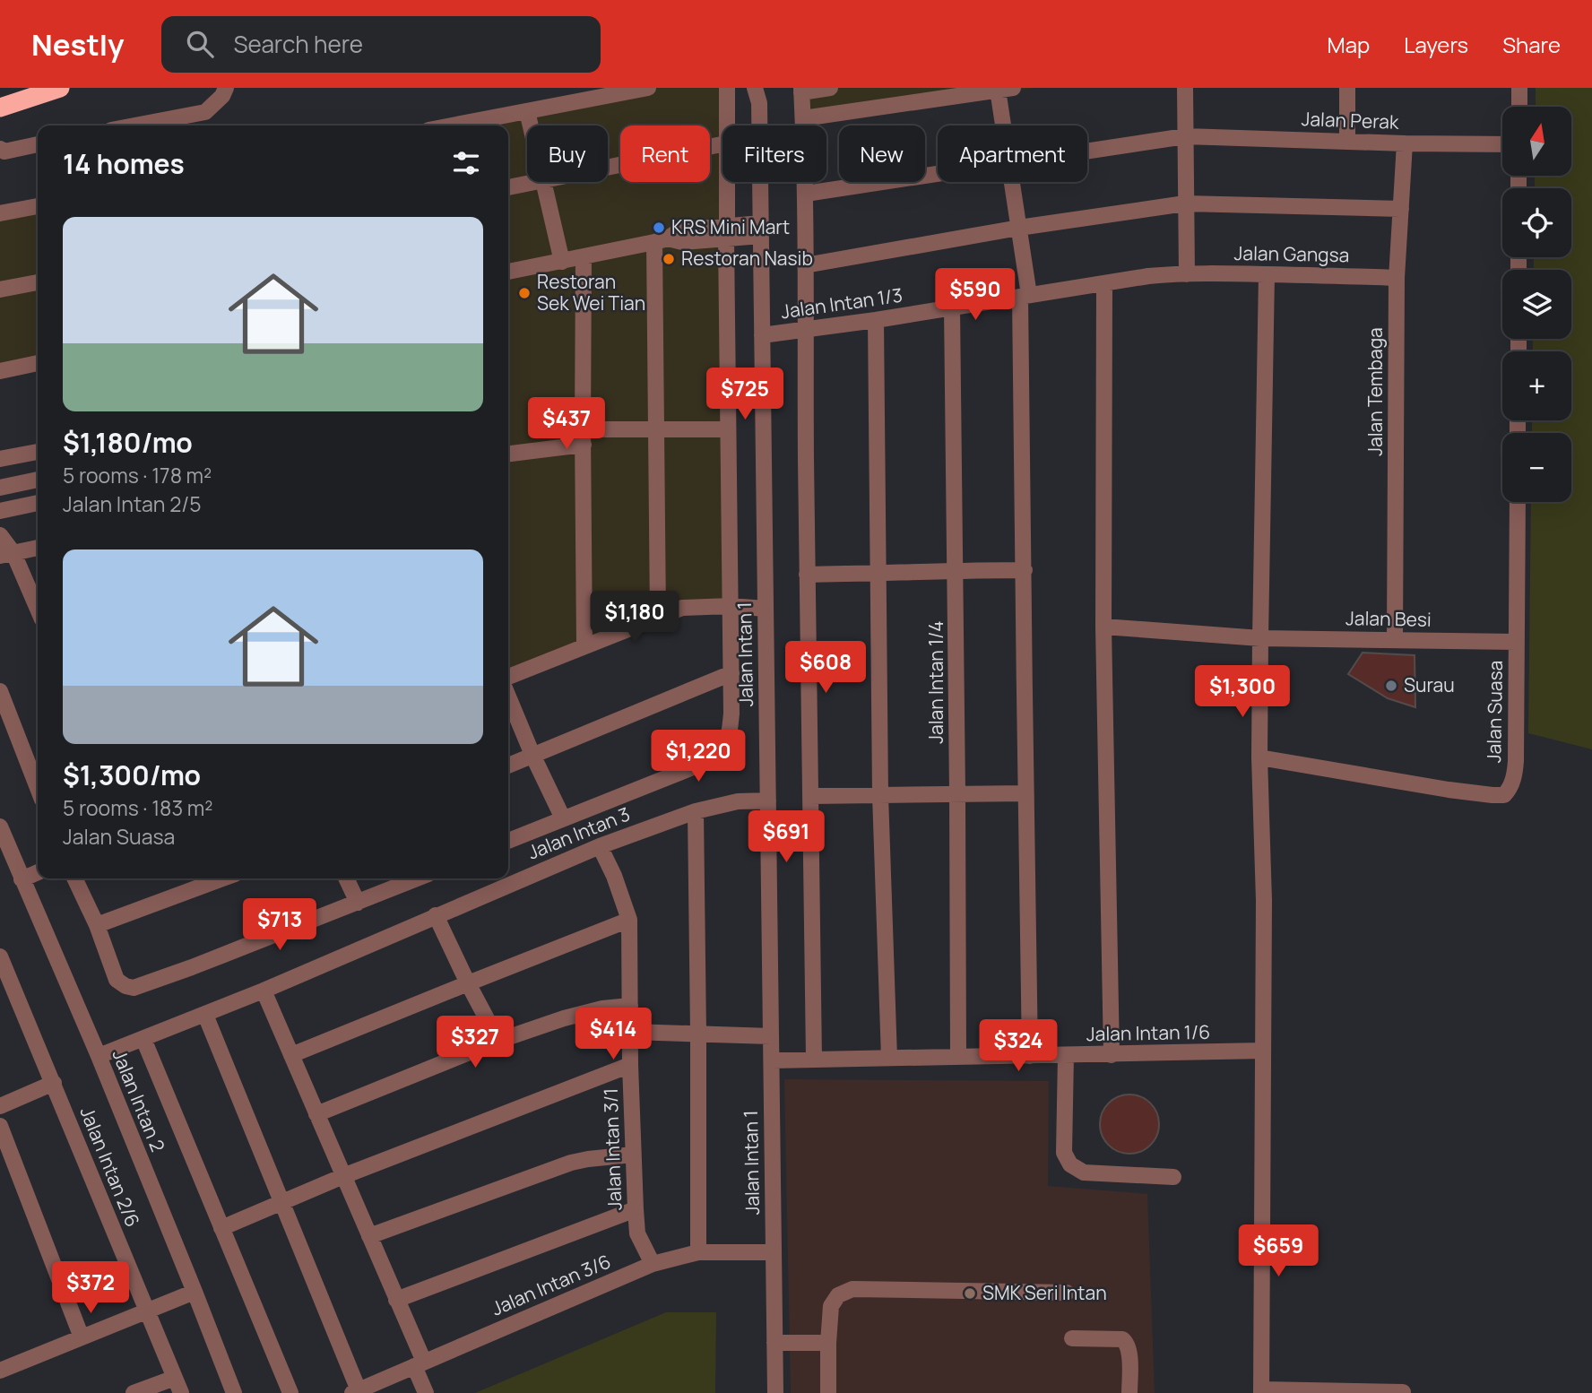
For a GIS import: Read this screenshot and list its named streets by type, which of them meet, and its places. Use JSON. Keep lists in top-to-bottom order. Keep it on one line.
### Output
{"streets":{"street":["Jalan Perak","Jalan Gangsa","Jalan Intan 1/3","Jalan Tembaga","Jalan Besi","Jalan Intan 1","Jalan Intan 1/4","Jalan Suasa","Jalan Intan 3","Jalan Intan 1/6","Jalan Intan 2","Jalan Intan 3/1","Jalan Intan 2/6","Jalan Intan 3/6"]},"crossings":[["Jalan Perak","Jalan Tembaga"],["Jalan Gangsa","Jalan Intan 1/3"],["Jalan Gangsa","Jalan Tembaga"],["Jalan Intan 1/3","Jalan Intan 1"],["Jalan Intan 1/3","Jalan Intan 1/4"],["Jalan Tembaga","Jalan Besi"],["Jalan Besi","Jalan Suasa"],["Jalan Intan 1","Jalan Intan 3"],["Jalan Intan 1","Jalan Intan 1/6"],["Jalan Intan 1","Jalan Intan 3/6"],["Jalan Intan 1/4","Jalan Intan 1/6"],["Jalan Intan 3","Jalan Intan 2"],["Jalan Intan 3","Jalan Intan 3/1"],["Jalan Intan 3/1","Jalan Intan 3/6"]],"places":["KRS Mini Mart","Restoran Nasib","Restoran Sek Wei Tian","Surau","SMK Seri Intan"],"north":"top","page":{"header":"Nestly","search":"Search here","nav":["Map","Layers","Share"],"map_buttons":["+","−"],"chip":["Buy","Rent","Filters","New","Apartment"],"heading":"14 homes","list":[{"name":"$1,180/mo","note":"5 rooms · 178 m² · Jalan Intan 2/5"},{"name":"$1,300/mo","note":"5 rooms · 183 m² · Jalan Suasa"}],"price":["$590","$725","$437","$1,180","$608","$1,300","$1,220","$691","$713","$414","$327","$324","$659","$372"]}}
